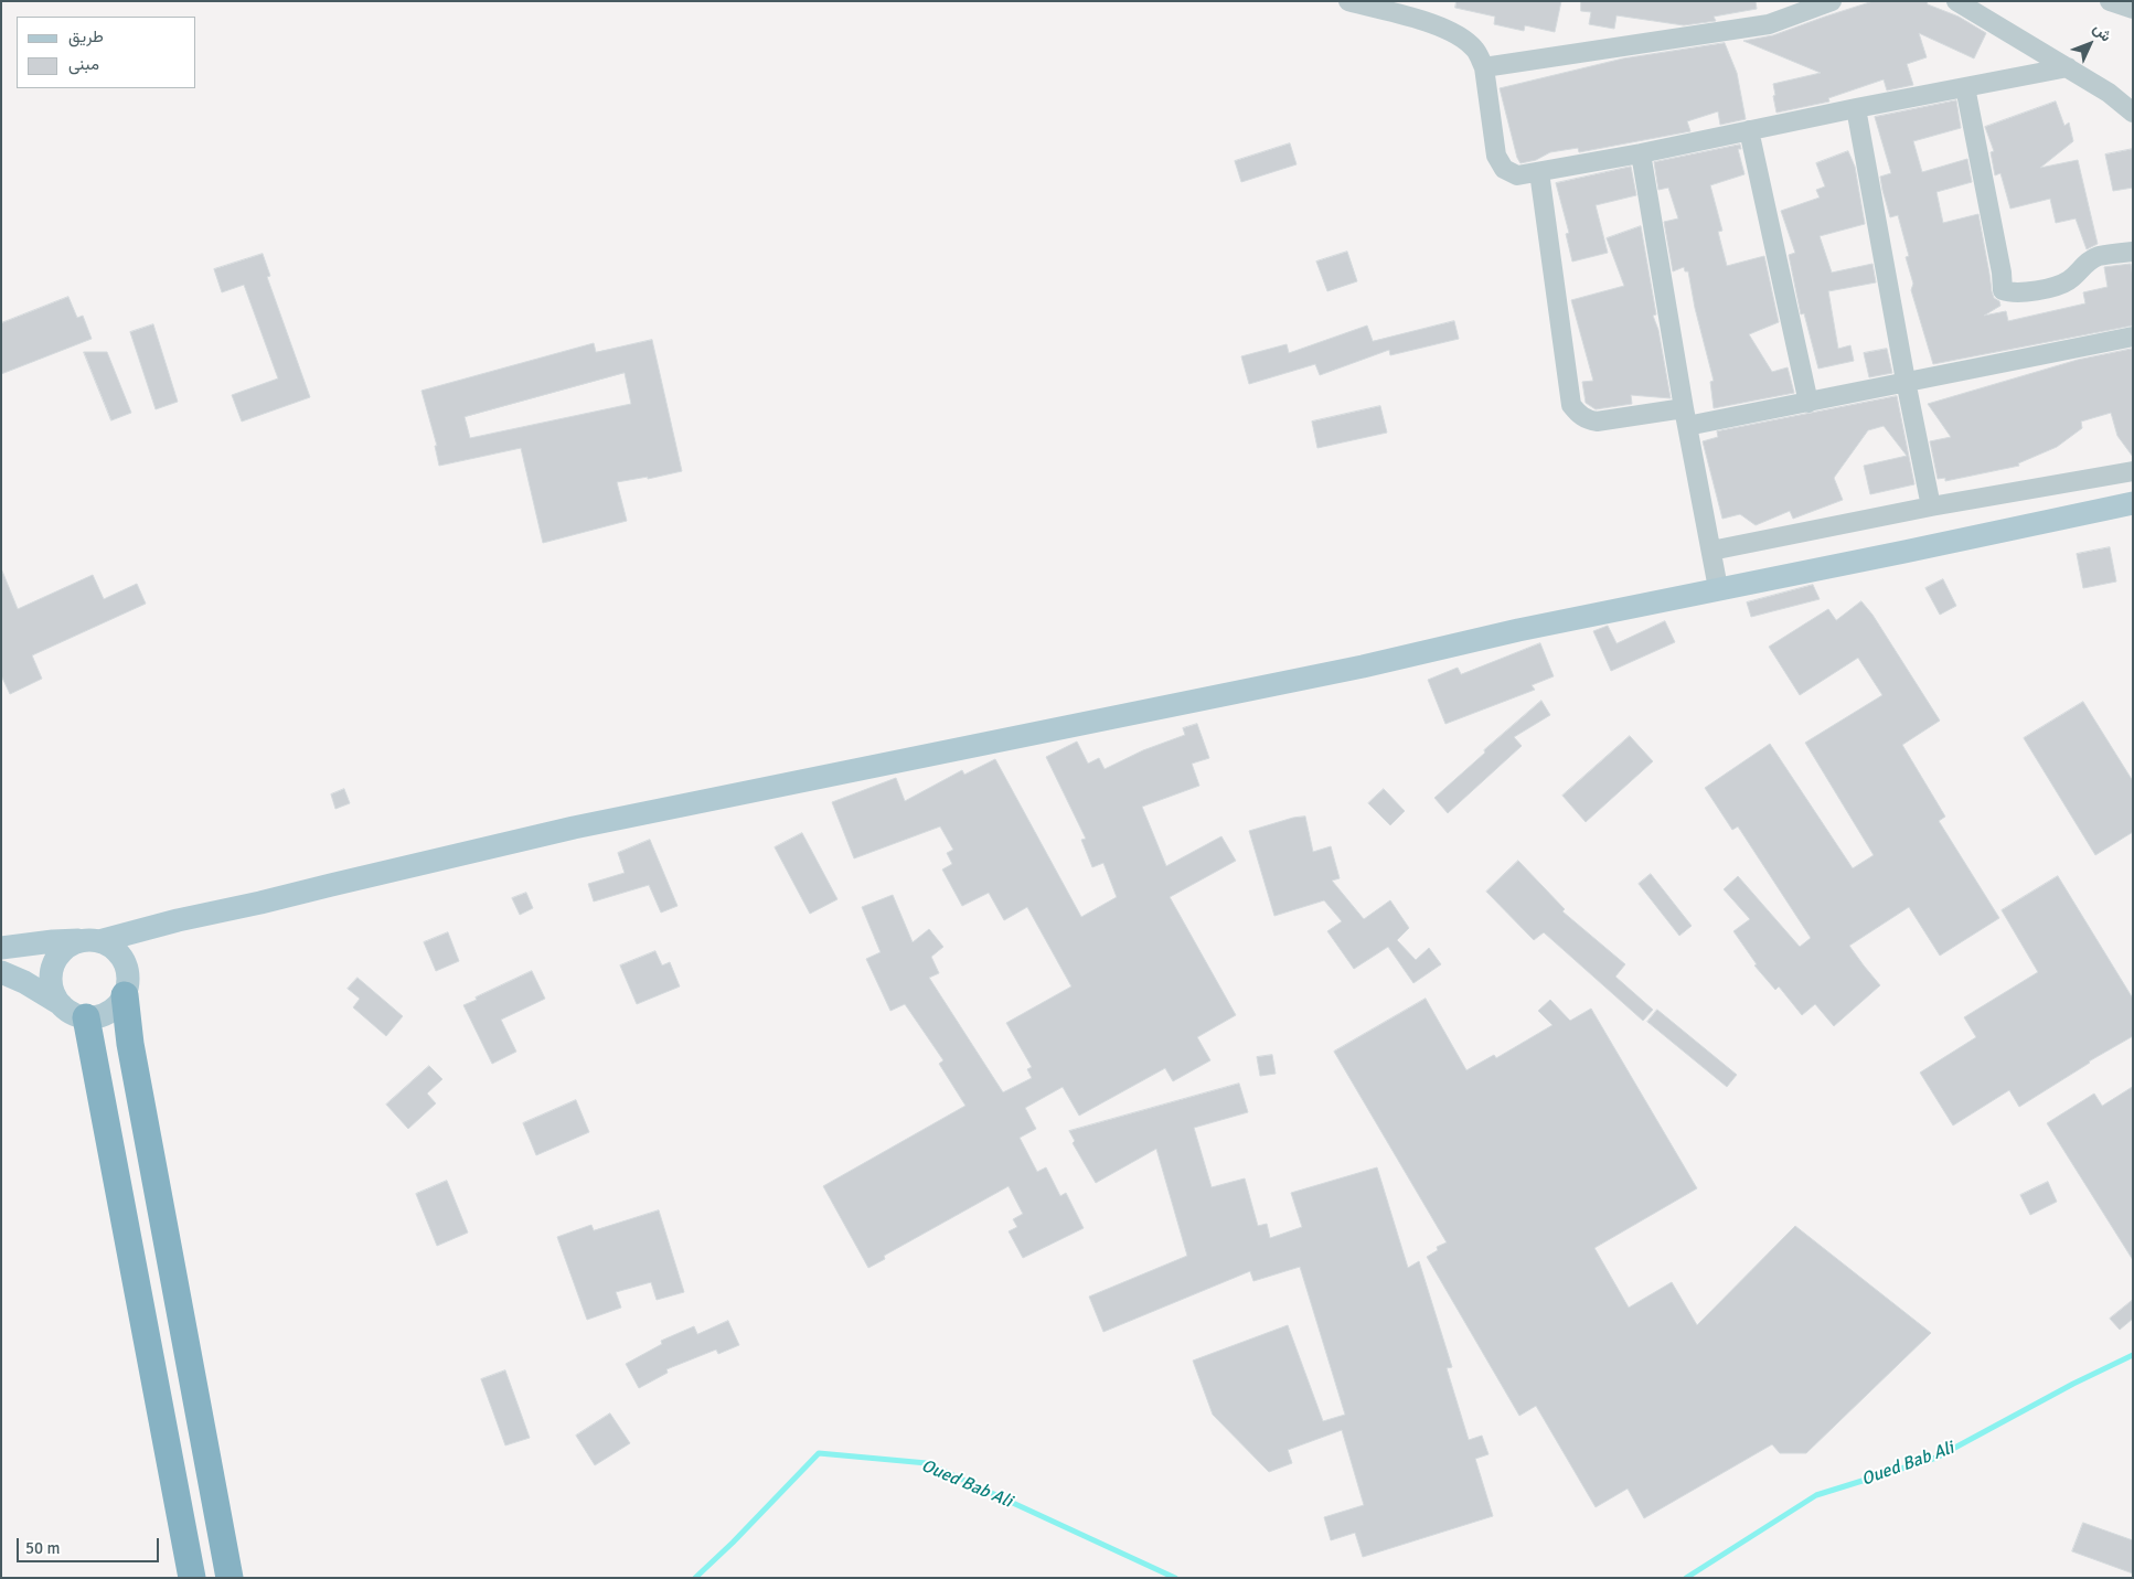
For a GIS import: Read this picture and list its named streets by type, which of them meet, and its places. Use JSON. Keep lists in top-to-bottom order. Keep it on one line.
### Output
{"water":["Oued Bab Ali"],"legend":["طريق","مبنى"],"scale_bar":"50 m","north":"top right"}
